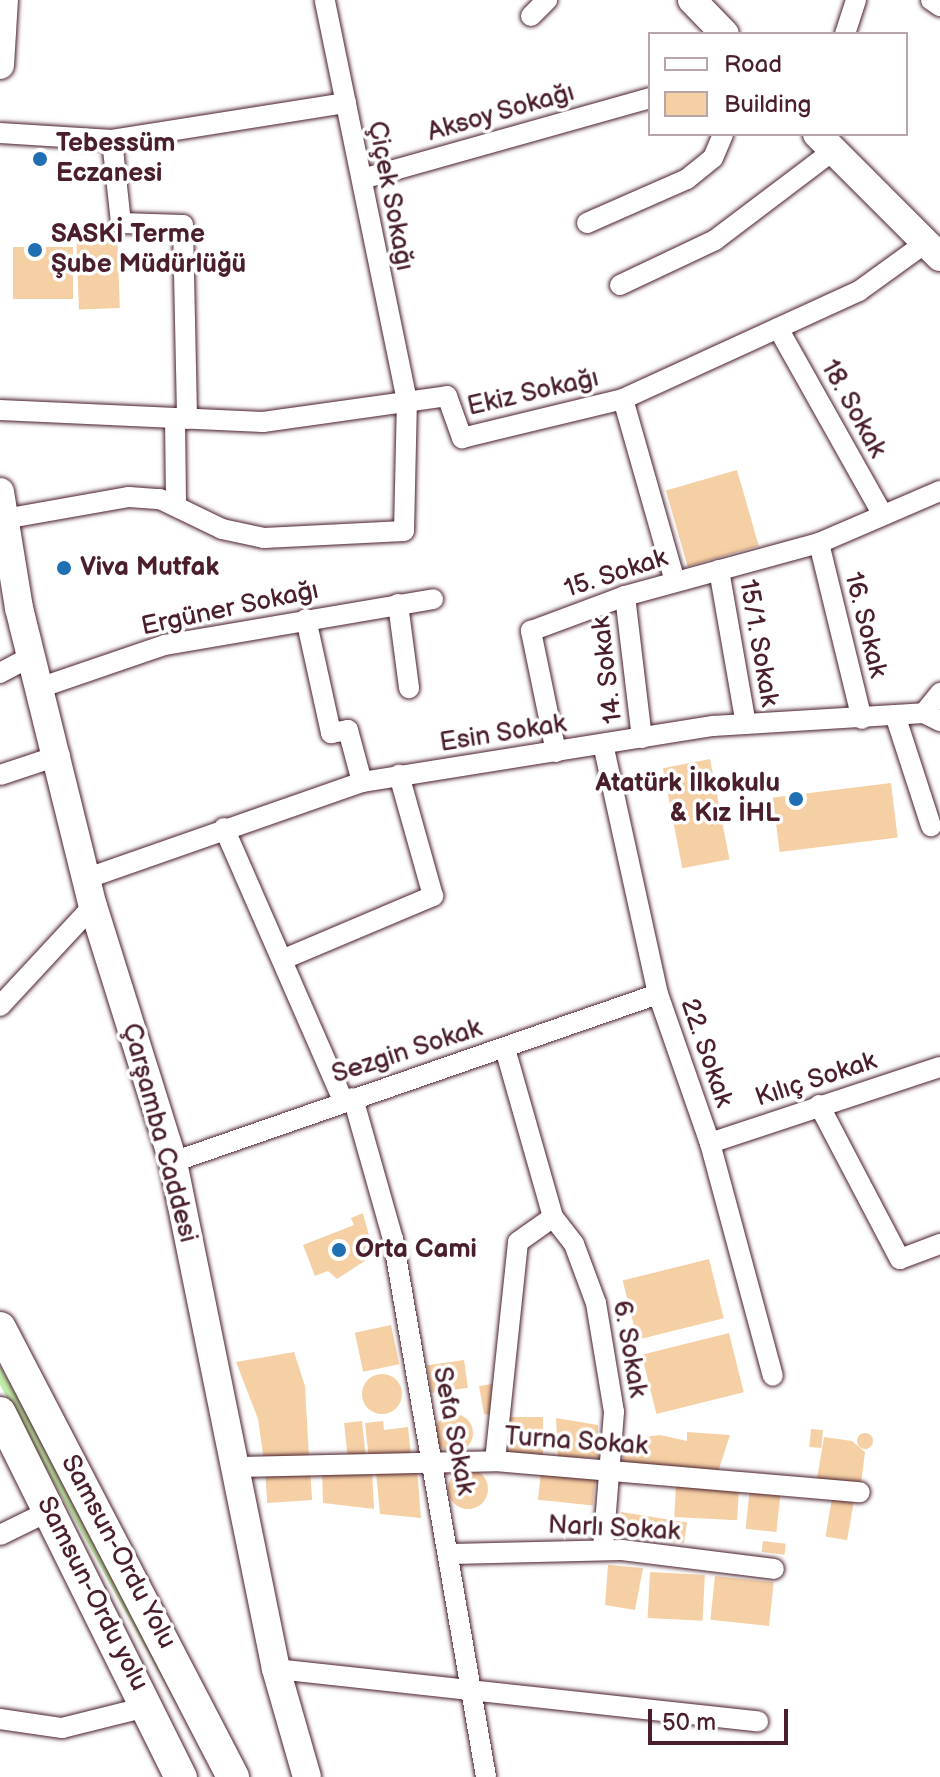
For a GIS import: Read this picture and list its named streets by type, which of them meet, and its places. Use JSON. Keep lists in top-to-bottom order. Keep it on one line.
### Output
{"streets":{"highway":["Samsun-Ordu Yolu","Samsun-Ordu yolu"],"main road":["Çarşamba Caddesi"],"street":["Aksoy Sokağı","Çiçek Sokağı","Ekiz Sokağı","18. Sokak","15. Sokak","Ergüner Sokağı","16. Sokak","15/1. Sokak","14. Sokak","Esin Sokak","Sezgin Sokak","22. Sokak","Kılıç Sokak","6. Sokak","Sefa Sokak","Turna Sokak","Narlı Sokak"]},"crossings":[["Aksoy Sokağı","Çiçek Sokağı"],["Çiçek Sokağı","Ekiz Sokağı"],["Ekiz Sokağı","18. Sokak"],["18. Sokak","15. Sokak"],["15. Sokak","16. Sokak"],["15. Sokak","15/1. Sokak"],["15. Sokak","14. Sokak"],["15. Sokak","Esin Sokak"],["Ergüner Sokağı","Çarşamba Caddesi"],["16. Sokak","Esin Sokak"],["15/1. Sokak","Esin Sokak"],["14. Sokak","Esin Sokak"],["Esin Sokak","22. Sokak"],["Esin Sokak","Çarşamba Caddesi"],["Esin Sokak","Sefa Sokak"],["Sezgin Sokak","22. Sokak"],["Sezgin Sokak","Çarşamba Caddesi"],["Sezgin Sokak","6. Sokak"],["Sezgin Sokak","Sefa Sokak"],["22. Sokak","Kılıç Sokak"],["Çarşamba Caddesi","Turna Sokak"],["6. Sokak","Turna Sokak"],["6. Sokak","Narlı Sokak"],["Sefa Sokak","Turna Sokak"],["Sefa Sokak","Narlı Sokak"]],"places":["Tebessüm Eczanesi","SASKİ Terme Şube Müdürlüğü","Viva Mutfak","Atatürk İlkokulu & Kız İHL","Orta Cami"],"legend":["Road","Building"],"scale_bar":"50 m"}
